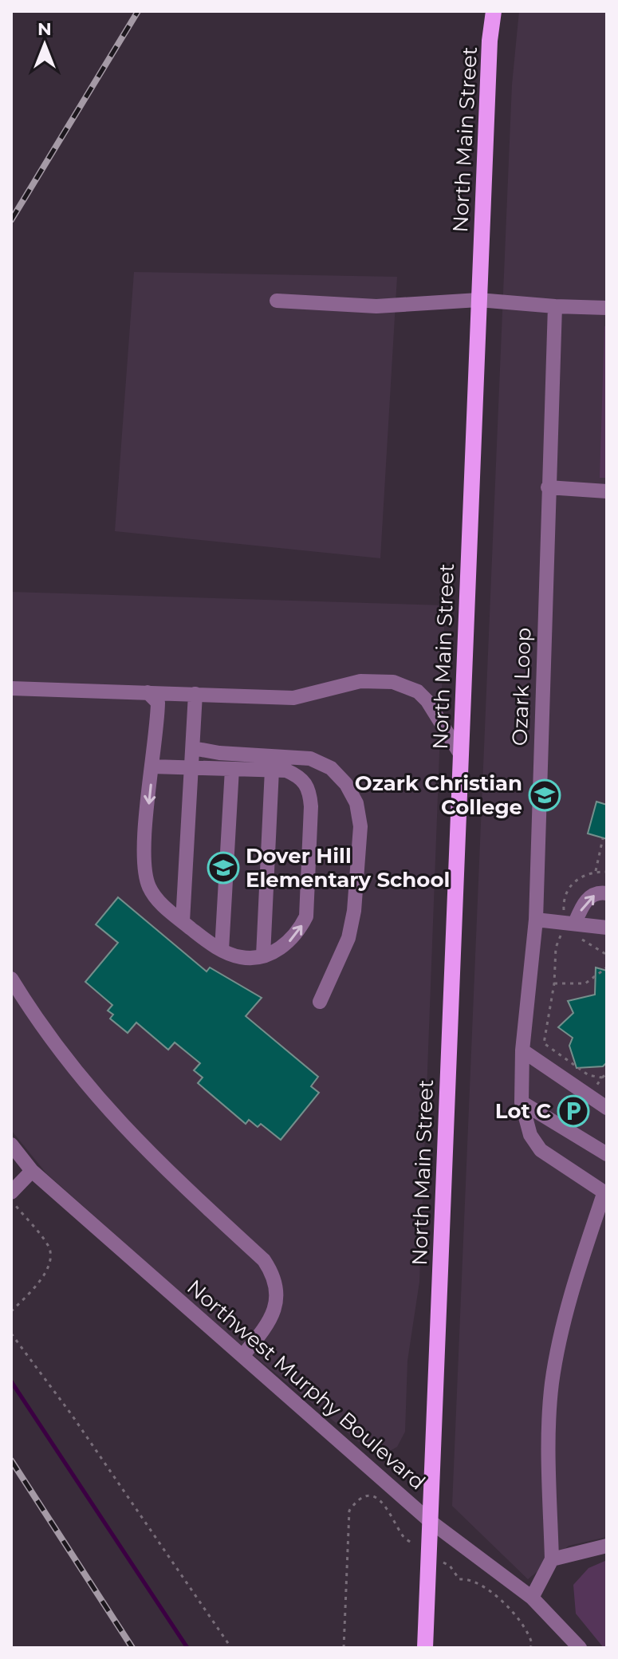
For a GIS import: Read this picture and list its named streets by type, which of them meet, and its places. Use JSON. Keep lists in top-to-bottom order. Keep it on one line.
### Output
{"streets":{"main road":["North Main Street"],"street":["Ozark Loop","Northwest Murphy Boulevard"]},"crossings":[["North Main Street","Northwest Murphy Boulevard"]],"places":{"school or university":["Ozark Christian College","Dover Hill Elementary School"],"parking":["Lot C"]},"north":"top"}
